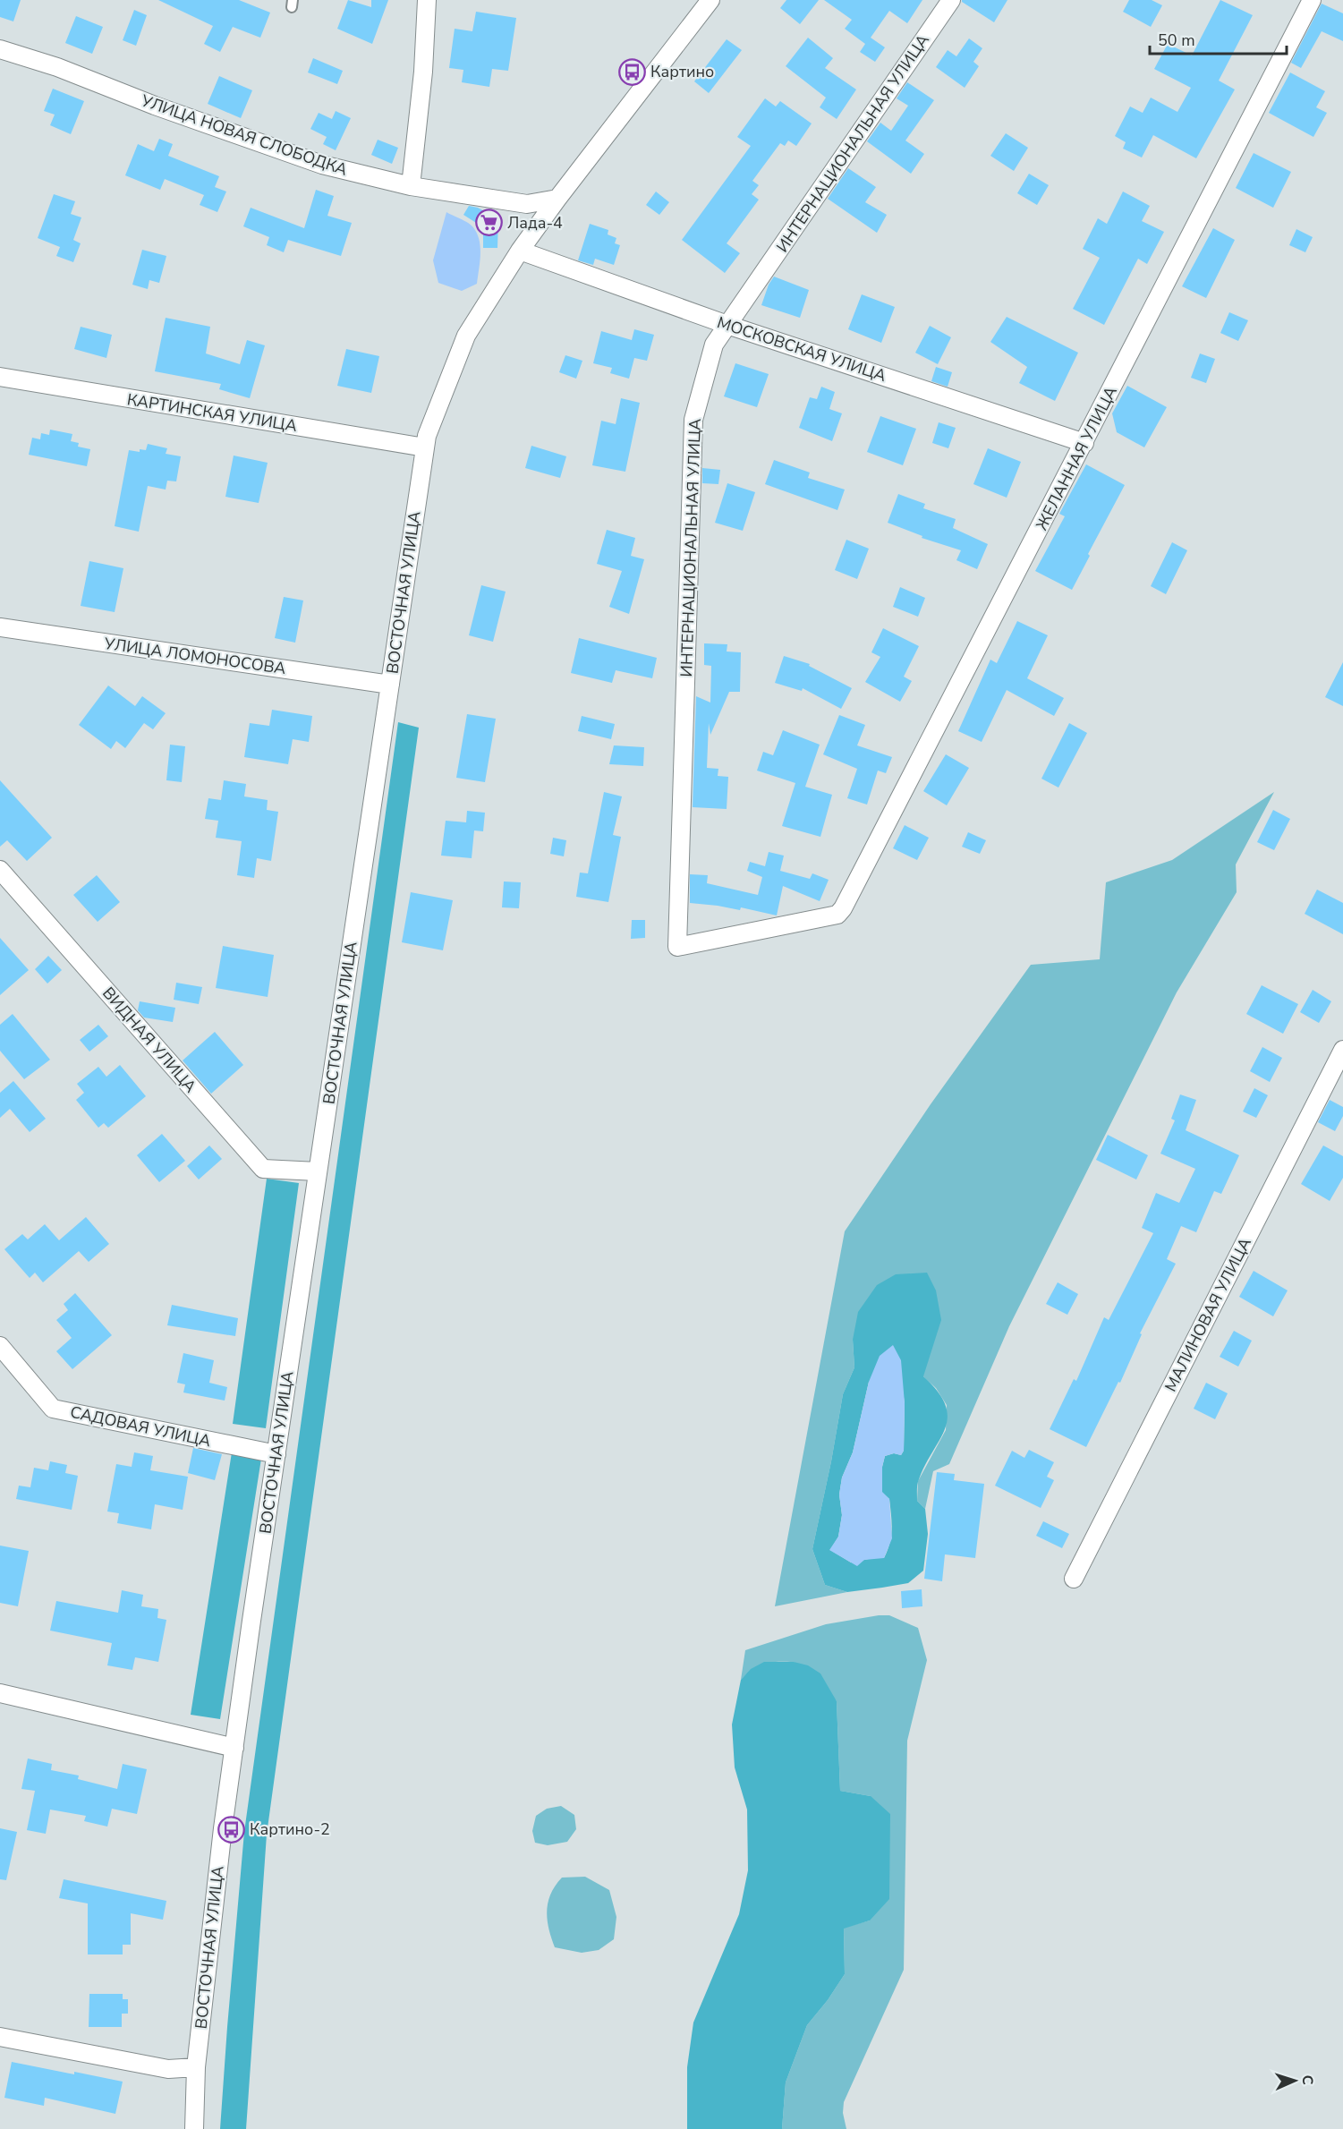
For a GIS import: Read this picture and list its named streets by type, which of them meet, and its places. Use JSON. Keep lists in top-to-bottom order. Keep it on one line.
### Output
{"streets":{"street":["УЛИЦА НОВАЯ СЛОБОДКА","ИНТЕРНАЦИОНАЛЬНАЯ УЛИЦА","МОСКОВСКАЯ УЛИЦА","КАРТИНСКАЯ УЛИЦА","ЖЕЛАННАЯ УЛИЦА","ВОСТОЧНАЯ УЛИЦА","УЛИЦА ЛОМОНОСОВА","ВИДНАЯ УЛИЦА","МАЛИНОВАЯ УЛИЦА","САДОВАЯ УЛИЦА"]},"crossings":[["УЛИЦА НОВАЯ СЛОБОДКА","ВОСТОЧНАЯ УЛИЦА"],["ИНТЕРНАЦИОНАЛЬНАЯ УЛИЦА","МОСКОВСКАЯ УЛИЦА"],["ИНТЕРНАЦИОНАЛЬНАЯ УЛИЦА","ЖЕЛАННАЯ УЛИЦА"],["МОСКОВСКАЯ УЛИЦА","ЖЕЛАННАЯ УЛИЦА"],["МОСКОВСКАЯ УЛИЦА","ВОСТОЧНАЯ УЛИЦА"],["КАРТИНСКАЯ УЛИЦА","ВОСТОЧНАЯ УЛИЦА"],["ВОСТОЧНАЯ УЛИЦА","УЛИЦА ЛОМОНОСОВА"],["ВОСТОЧНАЯ УЛИЦА","ВИДНАЯ УЛИЦА"],["ВОСТОЧНАЯ УЛИЦА","САДОВАЯ УЛИЦА"]],"places":{"bus stop":["Картино","Картино-2"],"supermarket":["Лада-4"]},"scale_bar":"50 m","north":"right"}
